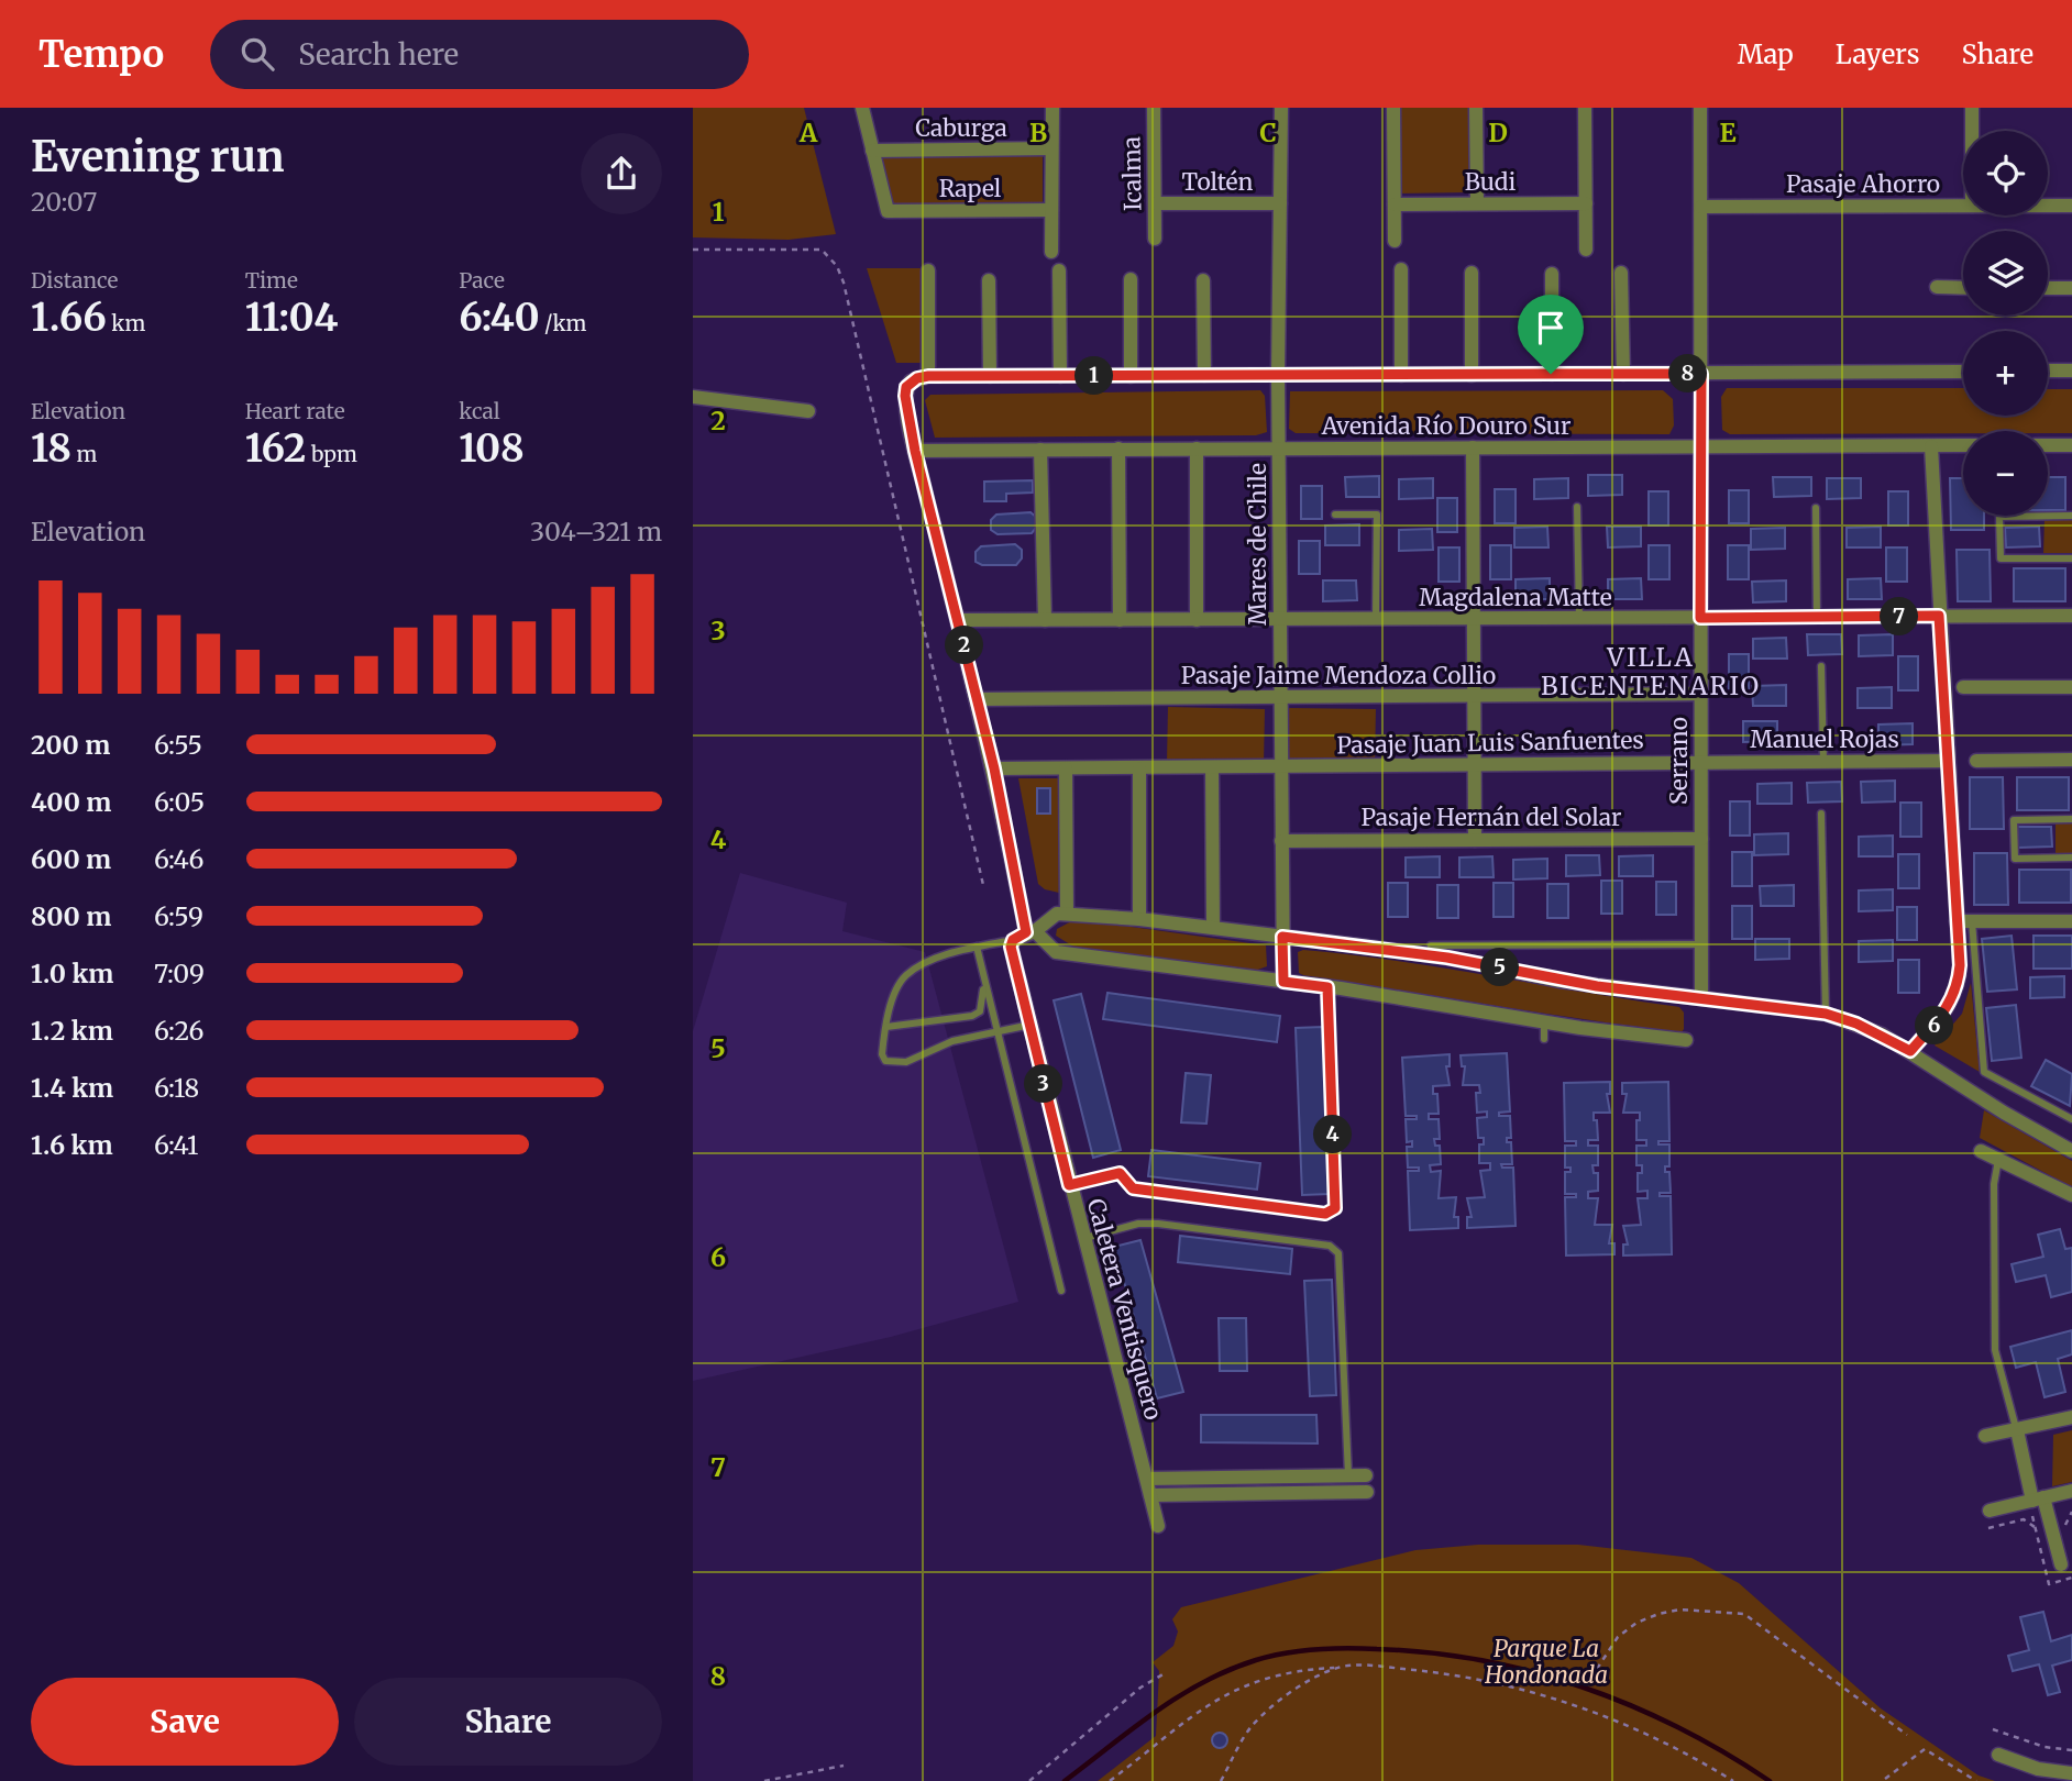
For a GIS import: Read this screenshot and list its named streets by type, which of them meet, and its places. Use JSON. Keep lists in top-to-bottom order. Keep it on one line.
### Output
{"streets":{"street":["Caburga","Icalma","Toltén","Budi","Pasaje Ahorro","Rapel","Avenida Río Douro Sur","Mares de Chile","Magdalena Matte","Pasaje Jaime Mendoza Collio","Manuel Rojas","Pasaje Juan Luis Sanfuentes","Serrano","Pasaje Hernán del Solar","Caletera Ventisquero"]},"crossings":[["Caburga","Rapel"],["Icalma","Toltén"],["Toltén","Mares de Chile"],["Pasaje Ahorro","Serrano"],["Avenida Río Douro Sur","Mares de Chile"],["Avenida Río Douro Sur","Serrano"],["Mares de Chile","Magdalena Matte"],["Mares de Chile","Pasaje Jaime Mendoza Collio"],["Mares de Chile","Pasaje Juan Luis Sanfuentes"],["Mares de Chile","Pasaje Hernán del Solar"],["Magdalena Matte","Serrano"],["Pasaje Jaime Mendoza Collio","Serrano"],["Manuel Rojas","Pasaje Juan Luis Sanfuentes"],["Manuel Rojas","Serrano"],["Pasaje Juan Luis Sanfuentes","Serrano"],["Serrano","Pasaje Hernán del Solar"]],"districts":["VILLA BICENTENARIO"],"parks":["Parque La Hondonada"],"page":{"header":"Tempo","search":"Search here","nav":["Map","Layers","Share"],"heading":["Evening run","20:07"],"map_buttons":["+","−"],"stats":[["Distance","1.66 km"],["Time","11:04"],["Pace","6:40 /km"],["Elevation","18 m"],["Heart rate","162 bpm"],["kcal","108"]],"pins":["8","1","7","2","5","6","3","4"],"chart":["Elevation","304–321 m"],"list":[{"name":"200 m","note":"6:55"},{"name":"400 m","note":"6:05"},{"name":"600 m","note":"6:46"},{"name":"800 m","note":"6:59"},{"name":"1.0 km","note":"7:09"},{"name":"1.2 km","note":"6:26"},{"name":"1.4 km","note":"6:18"},{"name":"1.6 km","note":"6:41"}],"buttons":["Save","Share"]},"grid":{"columns":["A","B","C","D","E"],"rows":["1","2","3","4","5","6","7","8"]}}
